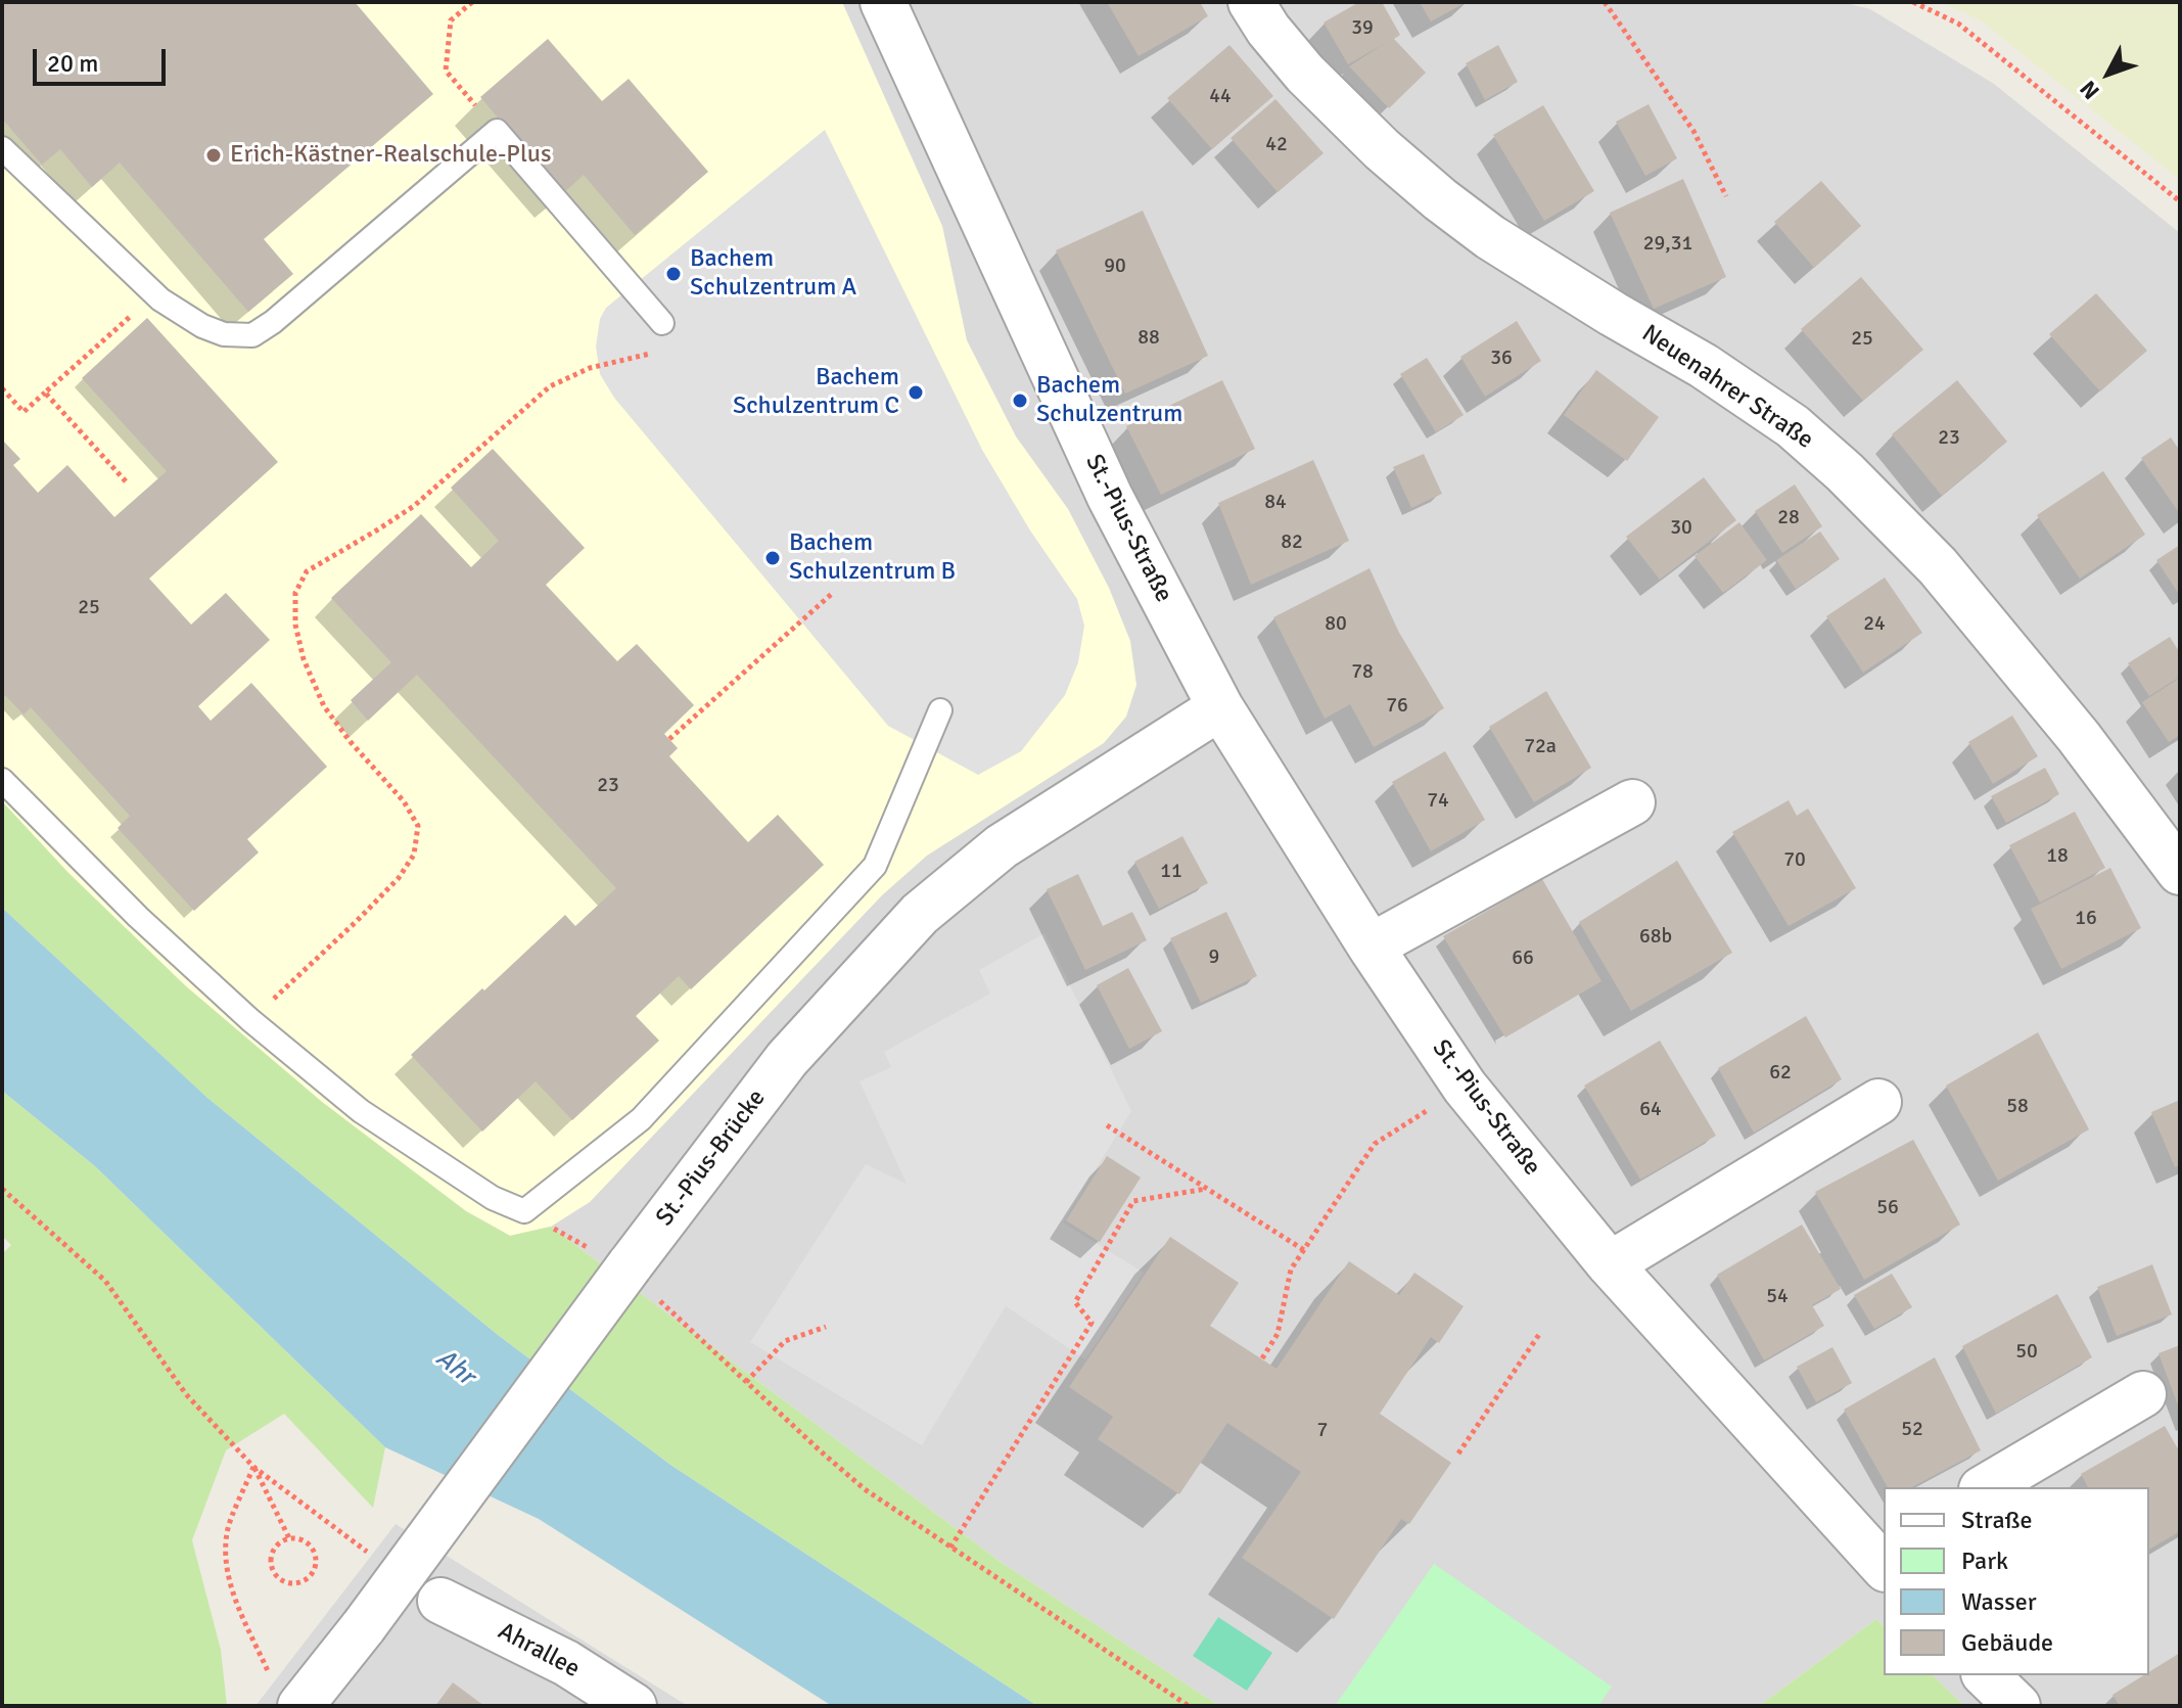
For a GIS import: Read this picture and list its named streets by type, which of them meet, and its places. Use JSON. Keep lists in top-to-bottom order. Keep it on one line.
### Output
{"streets":{"street":["Neuenahrer Straße","St.-Pius-Straße","St.-Pius-Brücke","Ahrallee"]},"crossings":[["St.-Pius-Straße","St.-Pius-Brücke"]],"water":["Ahr"],"places":["Erich-Kästner-Realschule-Plus","Bachem Schulzentrum A","Bachem Schulzentrum C","Bachem Schulzentrum","Bachem Schulzentrum B"],"house_numbers":["39","44","42","29,31","90","88","25","36","23","84","28","30","82","25","80","24","78","76","72a","23","74","18","70","11","16","68b","9","66","62","58","64","56","54","50","52","7"],"legend":["Straße","Park","Wasser","Gebäude"],"scale_bar":"20 m","north":"bottom left"}
